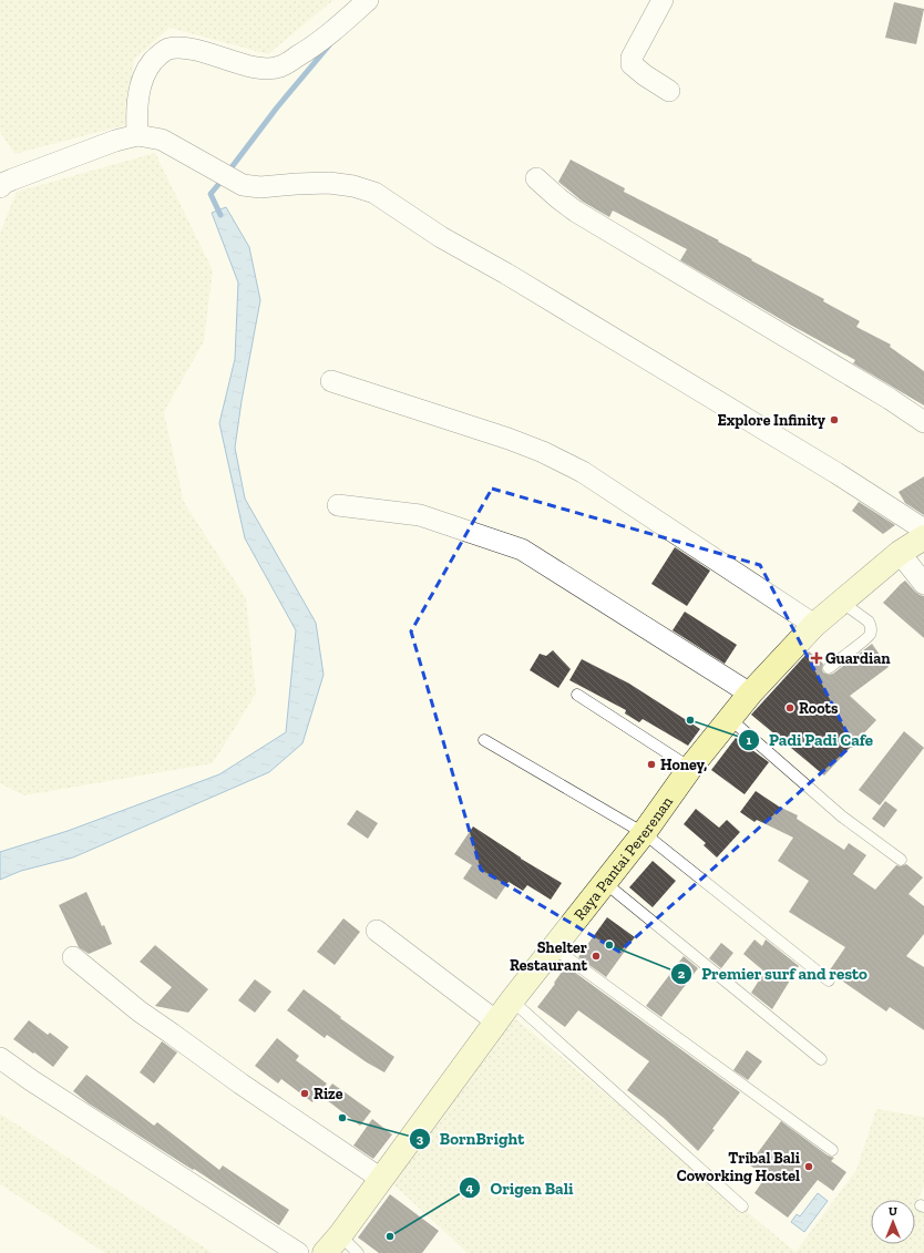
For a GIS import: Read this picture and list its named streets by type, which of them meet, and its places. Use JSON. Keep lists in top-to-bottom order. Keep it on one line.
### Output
{"streets":{"street":["Raya Pantai Pererenan"]},"places":{"other":["Explore Infinity","Roots","Padi Padi Cafe","Honey,","Premier surf and resto","Shelter Restaurant","Rize","BornBright","Tribal Bali Coworking Hostel","Origen Bali"],"health":["Guardian"]},"north":"top"}
